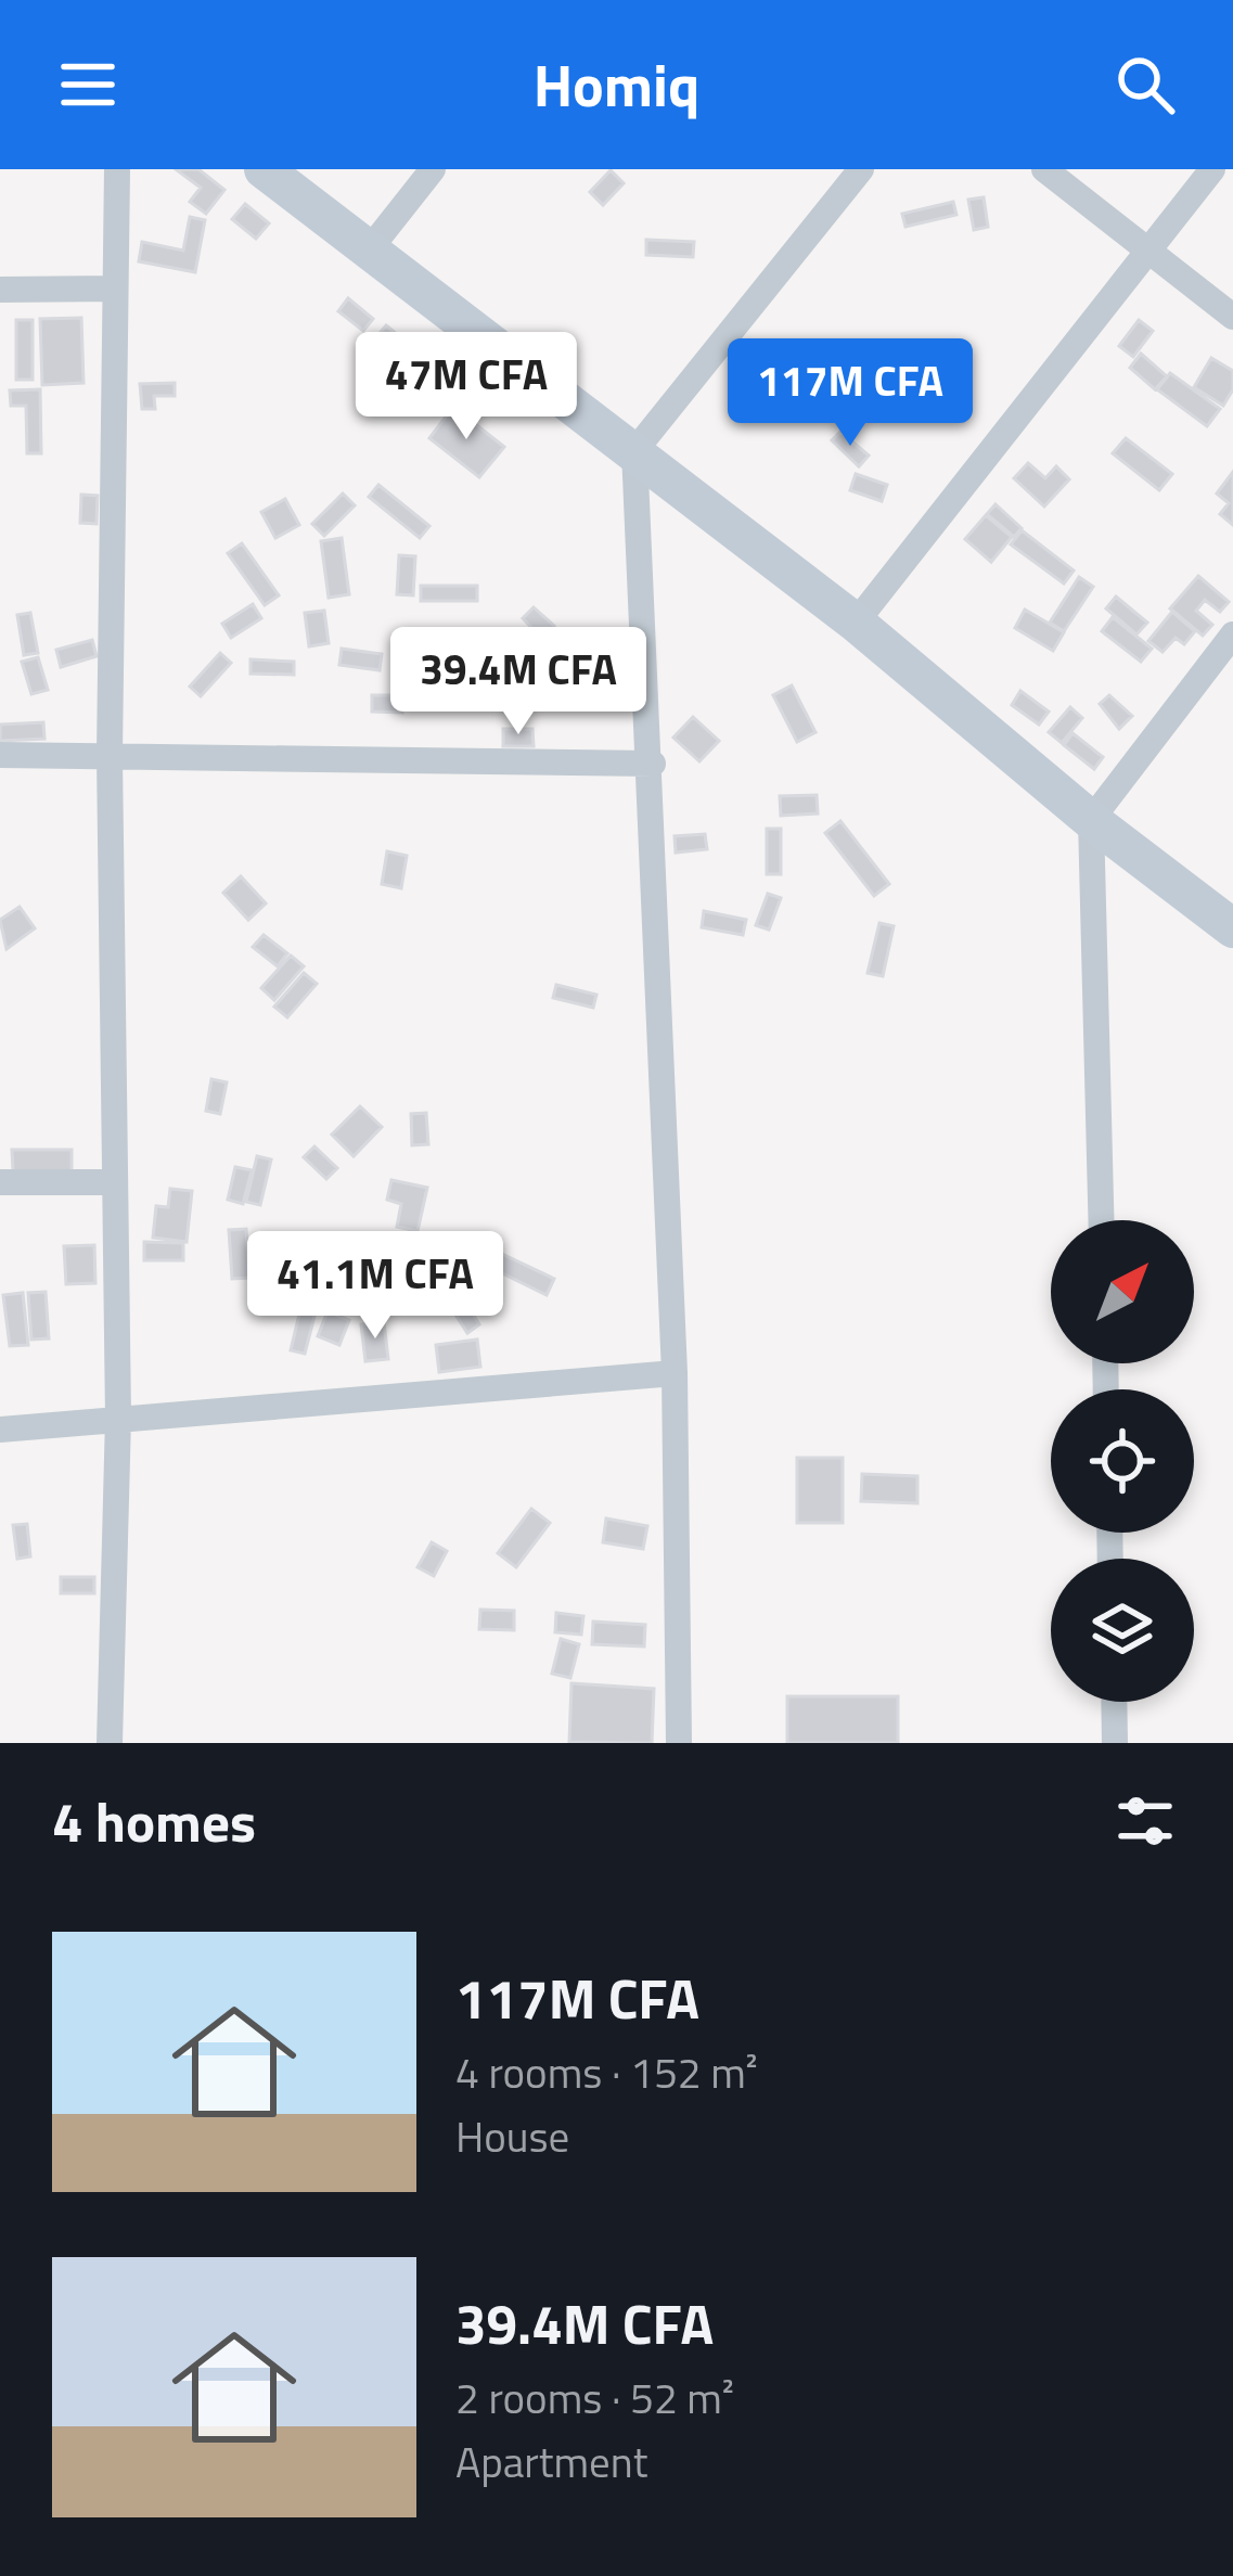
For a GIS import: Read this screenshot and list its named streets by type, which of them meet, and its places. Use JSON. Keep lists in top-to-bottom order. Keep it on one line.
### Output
{"north":"top right","page":{"header":"Homiq","price":["47M CFA","117M CFA","39.4M CFA","41.1M CFA"],"heading":"4 homes","list":[{"name":"117M CFA","note":"4 rooms · 152 m² · House"},{"name":"39.4M CFA","note":"2 rooms · 52 m² · Apartment"}]}}
